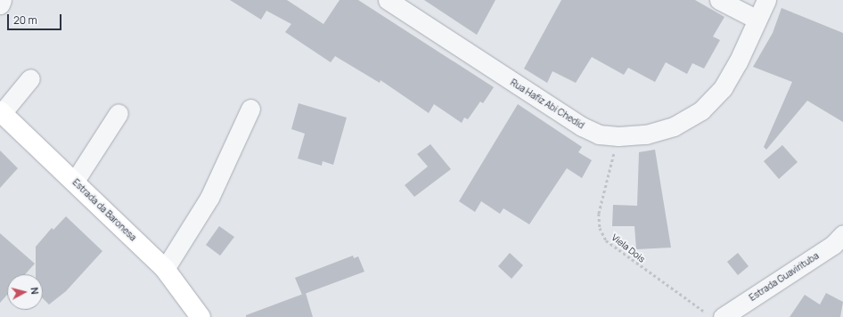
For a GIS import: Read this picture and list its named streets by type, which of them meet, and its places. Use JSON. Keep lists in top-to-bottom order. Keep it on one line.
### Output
{"streets":{"main road":["Estrada da Baronesa"],"street":["Rua Hafiz Abi Chedid","Estrada Guavirituba"],"path":["Viela Dois"]},"crossings":[["Rua Hafiz Abi Chedid","Viela Dois"],["Viela Dois","Estrada Guavirituba"]],"scale_bar":"20 m","north":"right"}
